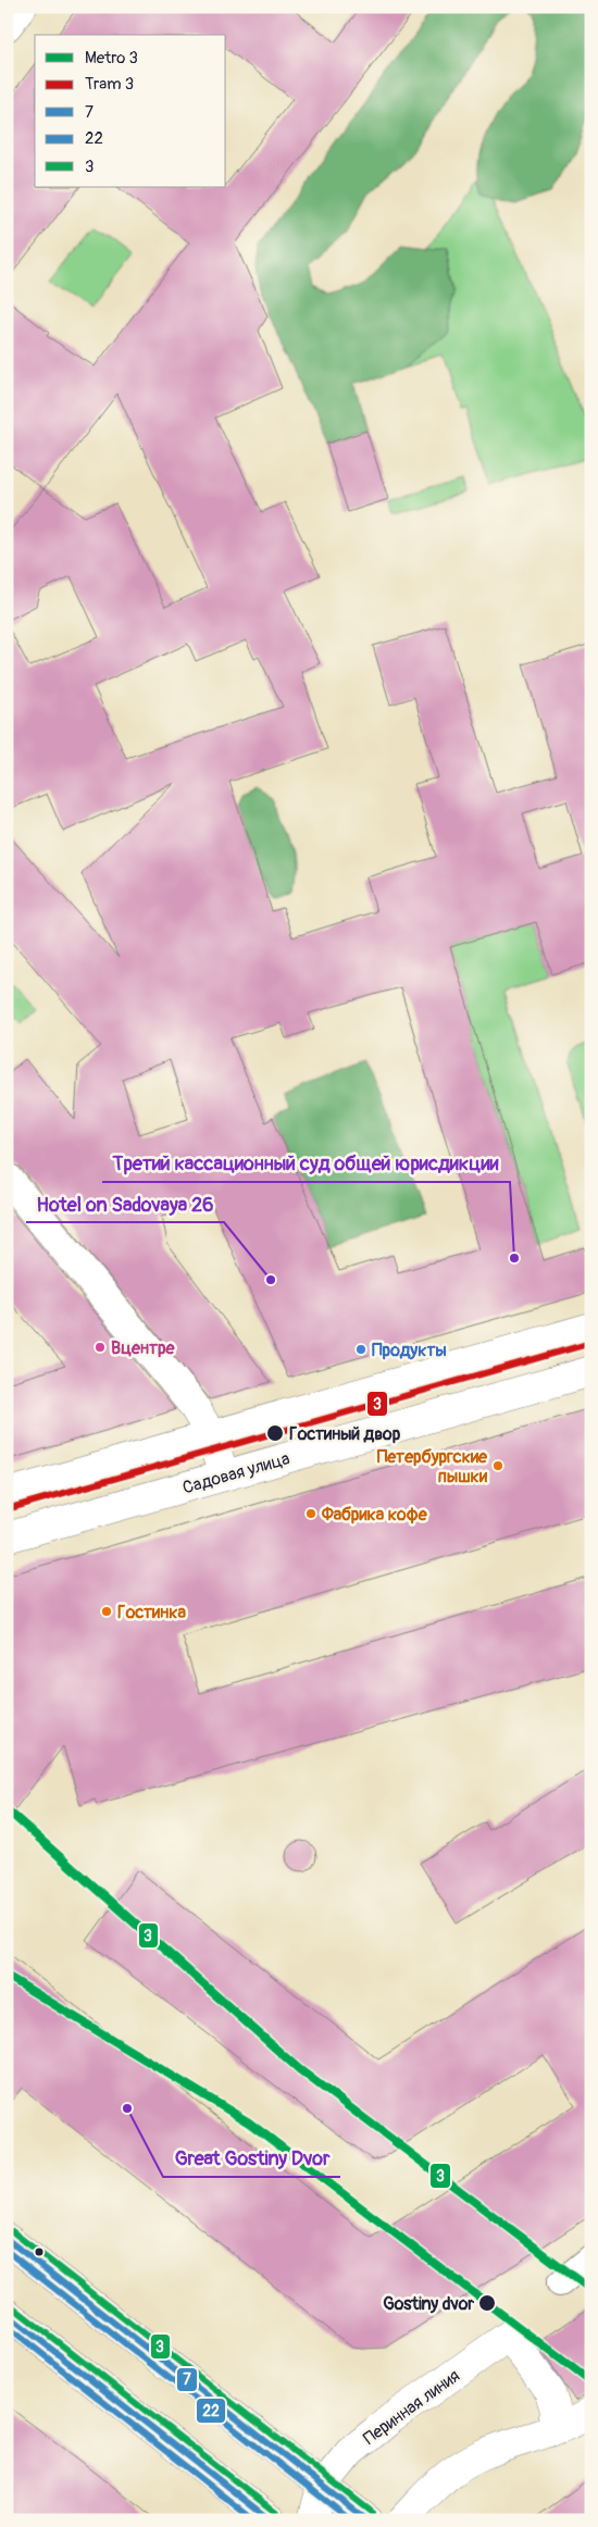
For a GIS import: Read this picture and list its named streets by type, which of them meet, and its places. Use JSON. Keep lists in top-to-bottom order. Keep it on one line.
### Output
{"streets":{"main road":["Садовая улица","Перинная линия"]},"places":["Третий кассационный суд общей юрисдикции","Hotel on Sadovaya 26","Вцентре","Продукты","Гостиный двор","Петербургские пышки","Фабрика кофе","Гостинка","Great Gostiny Dvor","Gostiny dvor"],"lines":["tram line 3","metro line 3","transit line 3","transit line 7","transit line 22"],"legend":["Metro 3","Tram 3","7","22","3"]}
